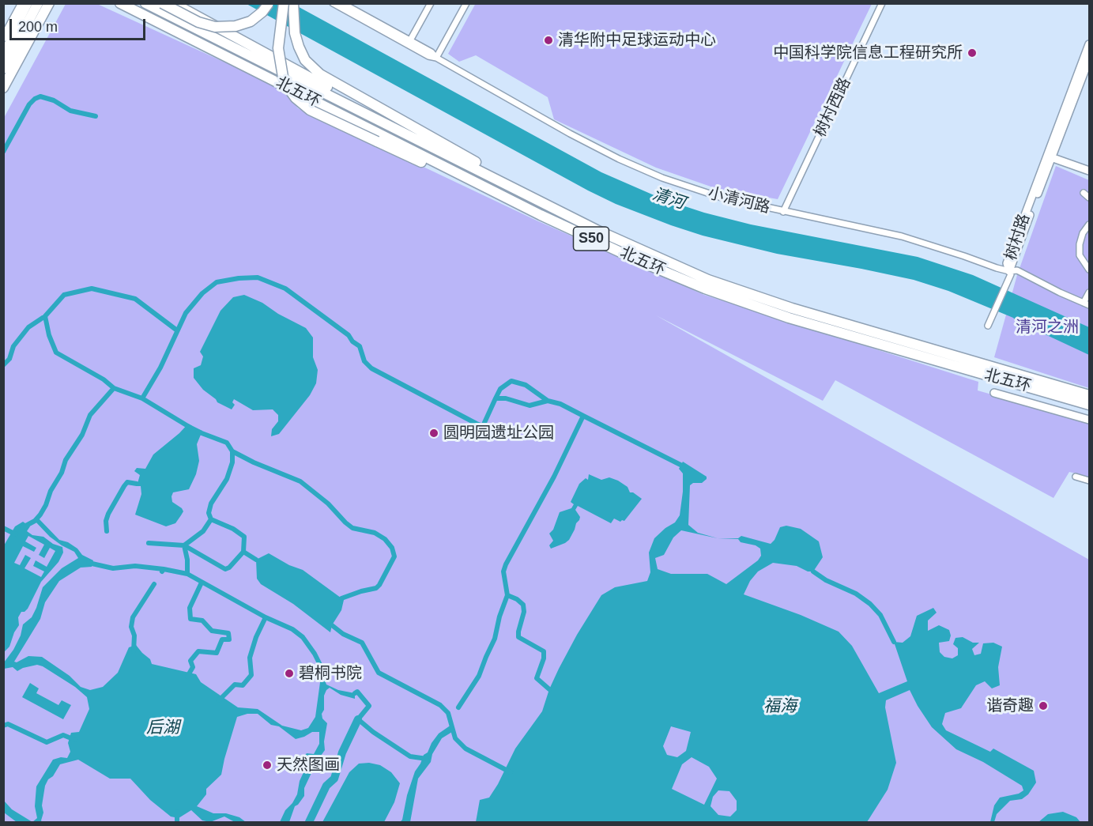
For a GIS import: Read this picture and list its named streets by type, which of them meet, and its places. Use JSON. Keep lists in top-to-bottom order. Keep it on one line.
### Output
{"streets":{"highway":["北五环","S50"],"main road":["树村路"],"street":["树村西路","小清河路"]},"crossings":[["树村西路","小清河路"],["小清河路","树村路"]],"water":["清河","福海","后湖"],"parks":["清河之洲"],"places":["清华附中足球运动中心","中国科学院信息工程研究所","圆明园遗址公园","碧桐书院","谐奇趣","天然图画"],"scale_bar":"200 m"}
